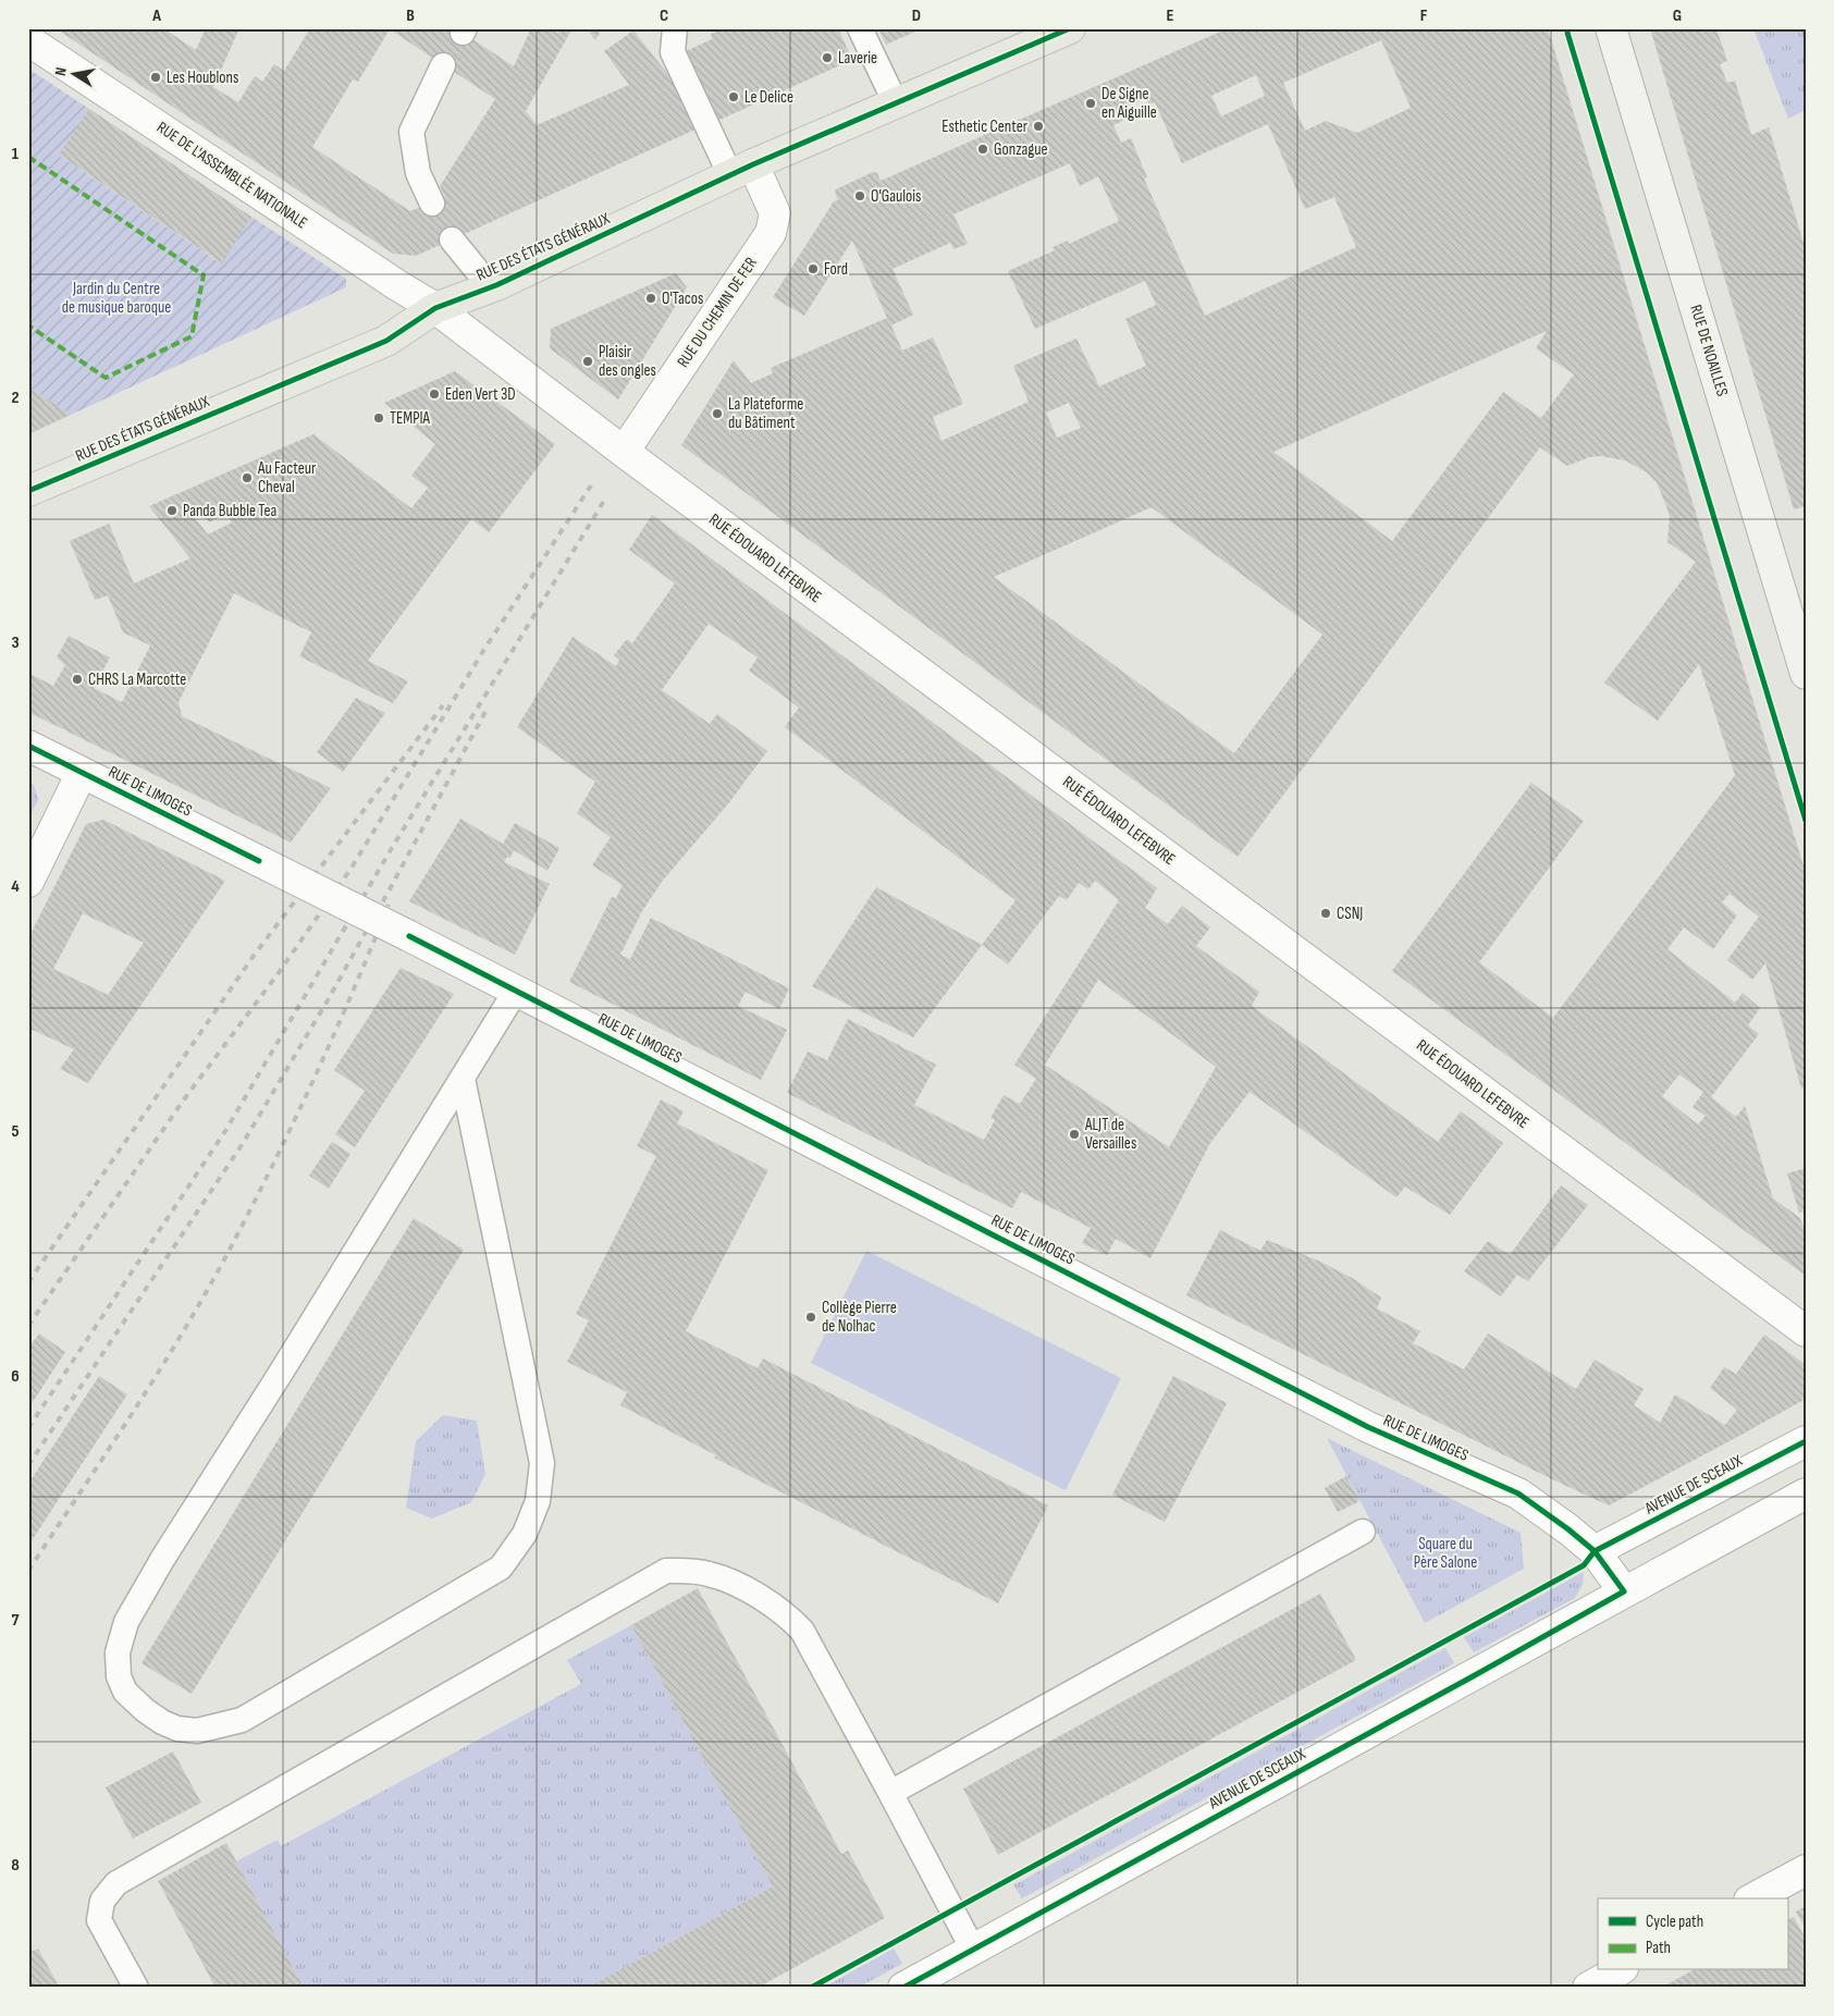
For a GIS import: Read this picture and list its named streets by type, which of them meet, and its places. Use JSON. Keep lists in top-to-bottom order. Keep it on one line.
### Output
{"streets":{"main road":["RUE DES ÉTATS GÉNÉRAUX"],"street":["RUE DE L'ASSEMBLÉE NATIONALE","RUE DU CHEMIN DE FER","RUE DE NOAILLES","RUE ÉDOUARD LEFEBVRE","RUE DE LIMOGES","AVENUE DE SCEAUX"]},"crossings":[["RUE DE L'ASSEMBLÉE NATIONALE","RUE DES ÉTATS GÉNÉRAUX"],["RUE DE L'ASSEMBLÉE NATIONALE","RUE ÉDOUARD LEFEBVRE"],["RUE DES ÉTATS GÉNÉRAUX","RUE DU CHEMIN DE FER"],["RUE DES ÉTATS GÉNÉRAUX","RUE ÉDOUARD LEFEBVRE"],["RUE DU CHEMIN DE FER","RUE ÉDOUARD LEFEBVRE"],["RUE DE LIMOGES","AVENUE DE SCEAUX"]],"parks":["Jardin du Centre de musique baroque","Square du Père Salone"],"places":["Laverie","Les Houblons","Le Delice","De Signe en Aiguille","Esthetic Center","Gonzague","O'Gaulois","Ford","O'Tacos","Plaisir des ongles","Eden Vert 3D","La Plateforme du Bâtiment","TEMPIA","Au Facteur Cheval","Panda Bubble Tea","CHRS La Marcotte","CSNJ","ALJT de Versailles","Collège Pierre de Nolhac"],"legend":["Cycle path","Path"],"north":"left","grid":{"columns":["A","B","C","D","E","F","G"],"rows":["1","2","3","4","5","6","7","8"]}}
